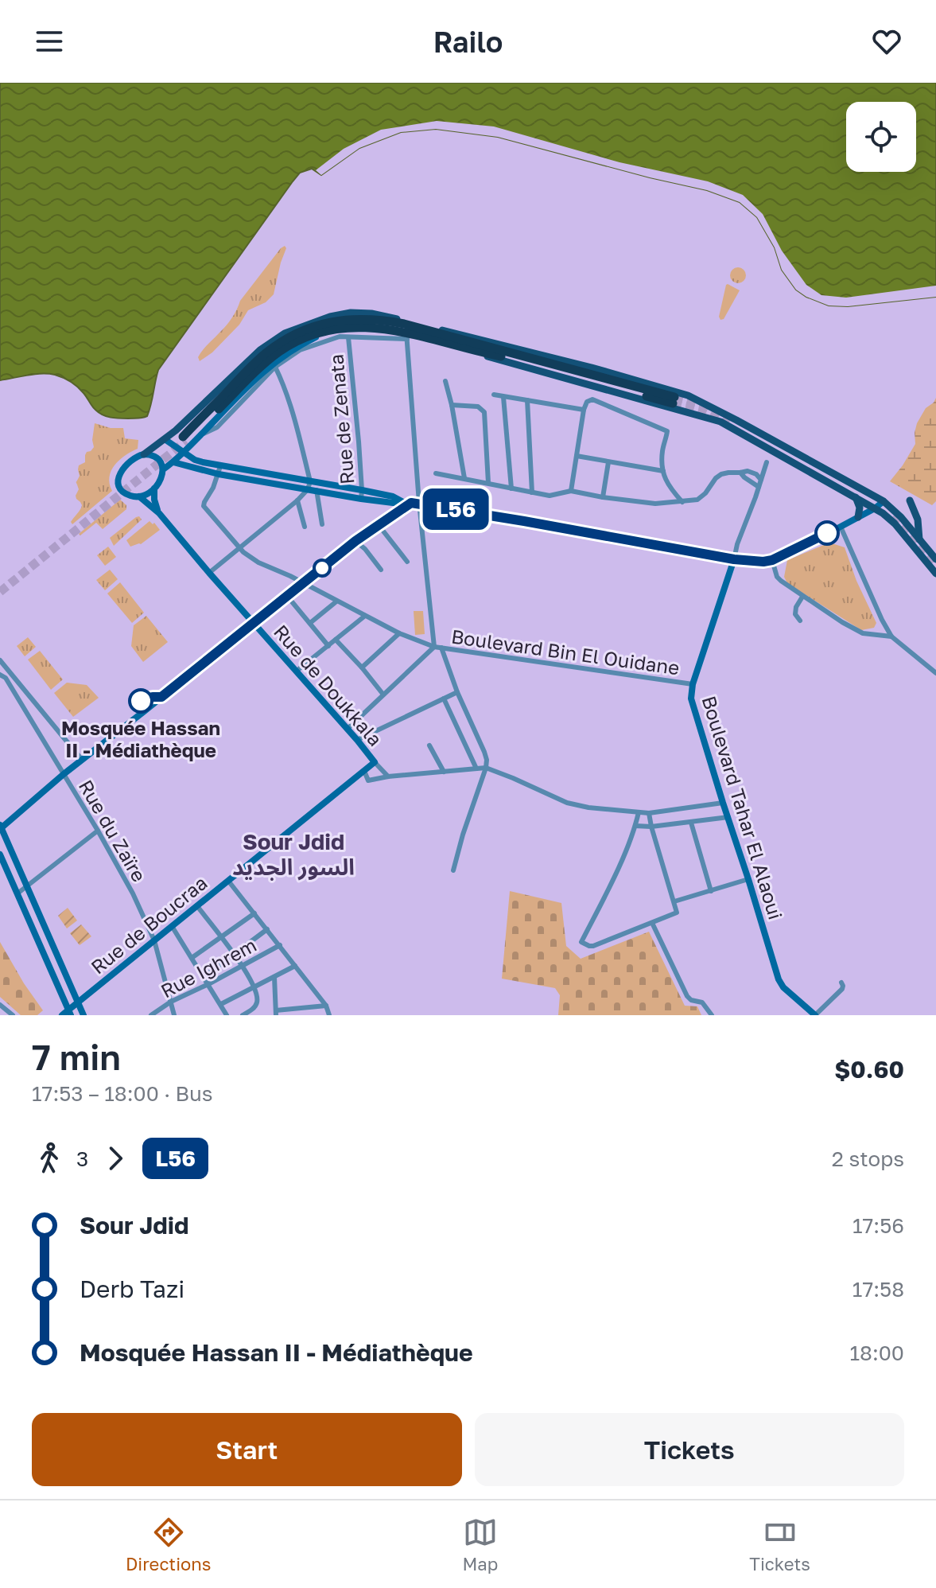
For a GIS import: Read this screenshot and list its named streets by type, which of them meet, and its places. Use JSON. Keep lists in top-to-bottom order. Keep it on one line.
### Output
{"streets":{"street":["Rue de Zenata","Boulevard Bin El Ouidane","Rue de Doukkala","Boulevard Tahar El Alaoui","Rue du Zaïre","Rue de Boucraa","Rue Ighrem"]},"crossings":[["Boulevard Bin El Ouidane","Boulevard Tahar El Alaoui"],["Rue de Doukkala","Rue de Boucraa"],["Rue du Zaïre","Rue de Boucraa"],["Rue du Zaïre","Rue Ighrem"]],"districts":["Sour Jdid السور الجديد"],"places":["Mosquée Hassan II - Médiathèque"],"lines":["bus line L56"],"page":{"header":"Railo","on_map":"L56","heading":["7 min","17:53 – 18:00 · Bus","$0.60"],"legs":["3","L56","2 stops"],"list":[{"name":"Sour Jdid","value":"17:56"},{"name":"Derb Tazi","value":"17:58"},{"name":"Mosquée Hassan II - Médiathèque","value":"18:00"}],"buttons":["Start","Tickets"],"tabs":["Directions","Map","Tickets"]}}
